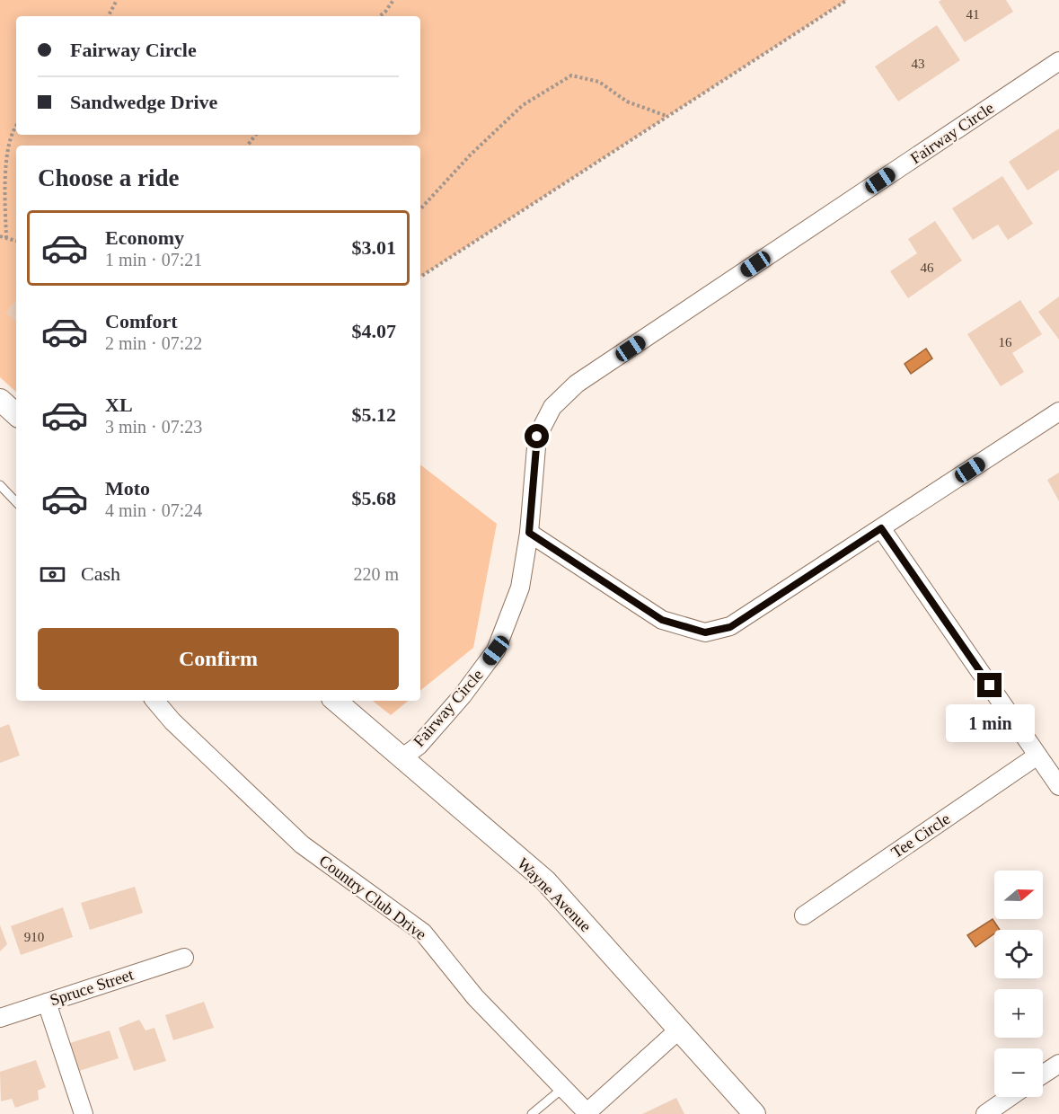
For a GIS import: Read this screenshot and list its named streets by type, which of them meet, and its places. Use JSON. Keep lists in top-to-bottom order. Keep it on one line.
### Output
{"streets":{"street":["Fairway Circle","Tee Circle","Wayne Avenue","Country Club Drive","Spruce Street"]},"crossings":[["Fairway Circle","Wayne Avenue"],["Wayne Avenue","Country Club Drive"]],"house_numbers":["41","43","46","16","910"],"north":"right","page":{"banner":["Fairway Circle","Sandwedge Drive"],"heading":"Choose a ride","list":[{"name":"Economy","note":"1 min · 07:21","value":"$3.01"},{"name":"Comfort","note":"2 min · 07:22","value":"$4.07"},{"name":"XL","note":"3 min · 07:23","value":"$5.12"},{"name":"Moto","note":"4 min · 07:24","value":"$5.68"}],"pay":["Cash","220 m"],"buttons":"Confirm","bubble":"1 min","map_buttons":["+","−"]}}
